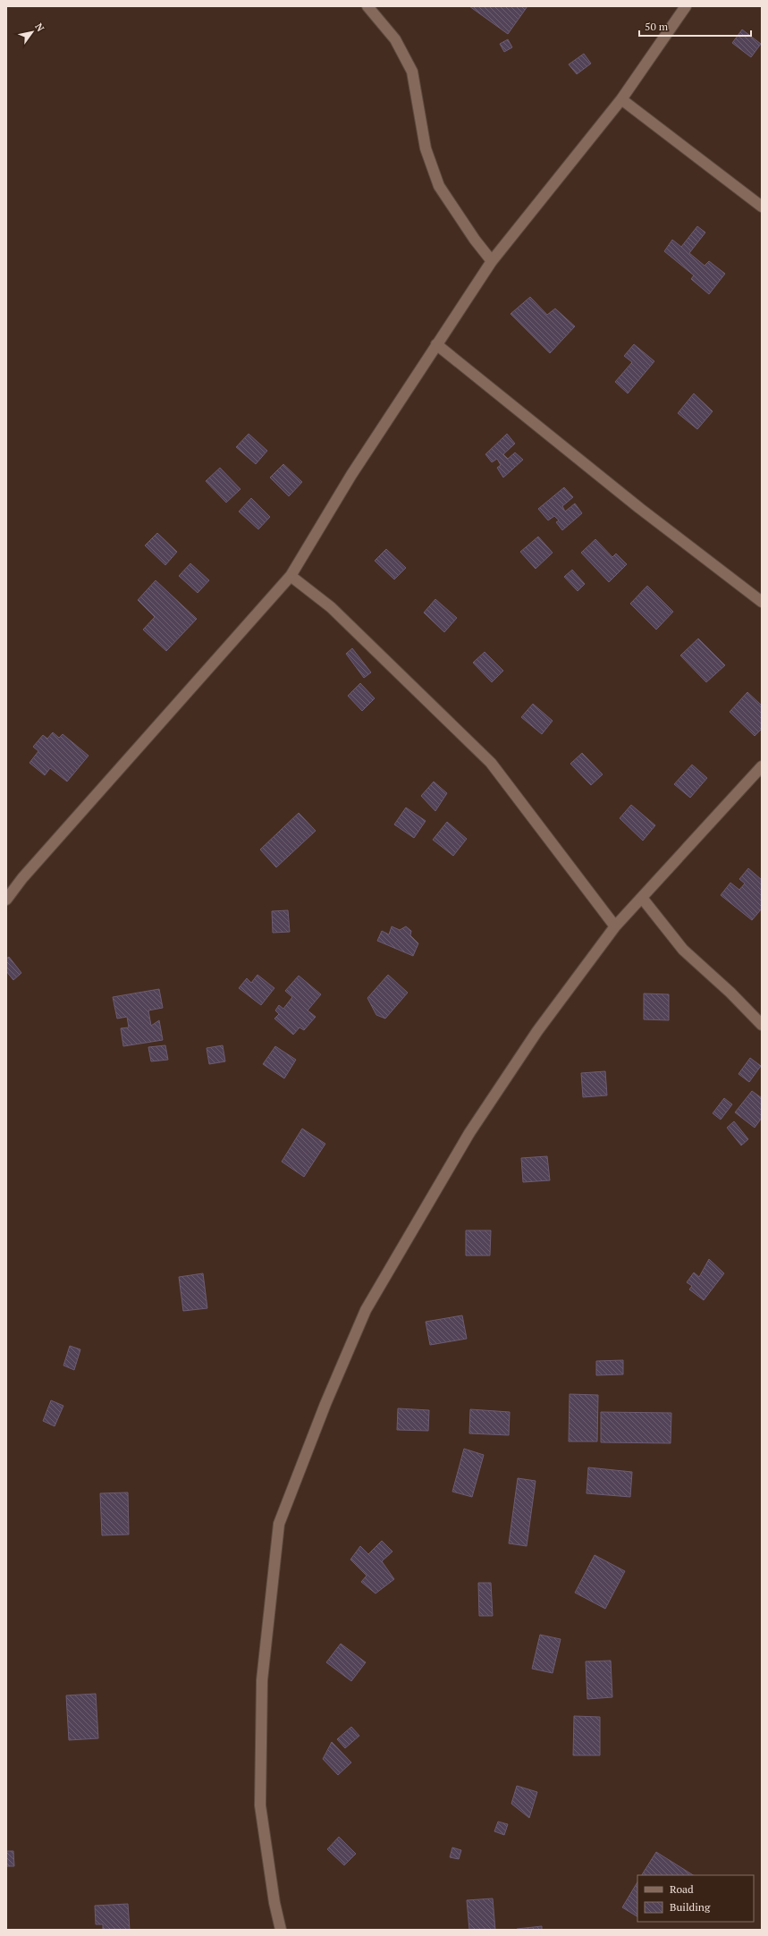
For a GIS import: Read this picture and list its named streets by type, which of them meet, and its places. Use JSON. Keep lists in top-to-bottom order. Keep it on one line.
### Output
{"legend":["Road","Building"],"scale_bar":"50 m","north":"top right"}
